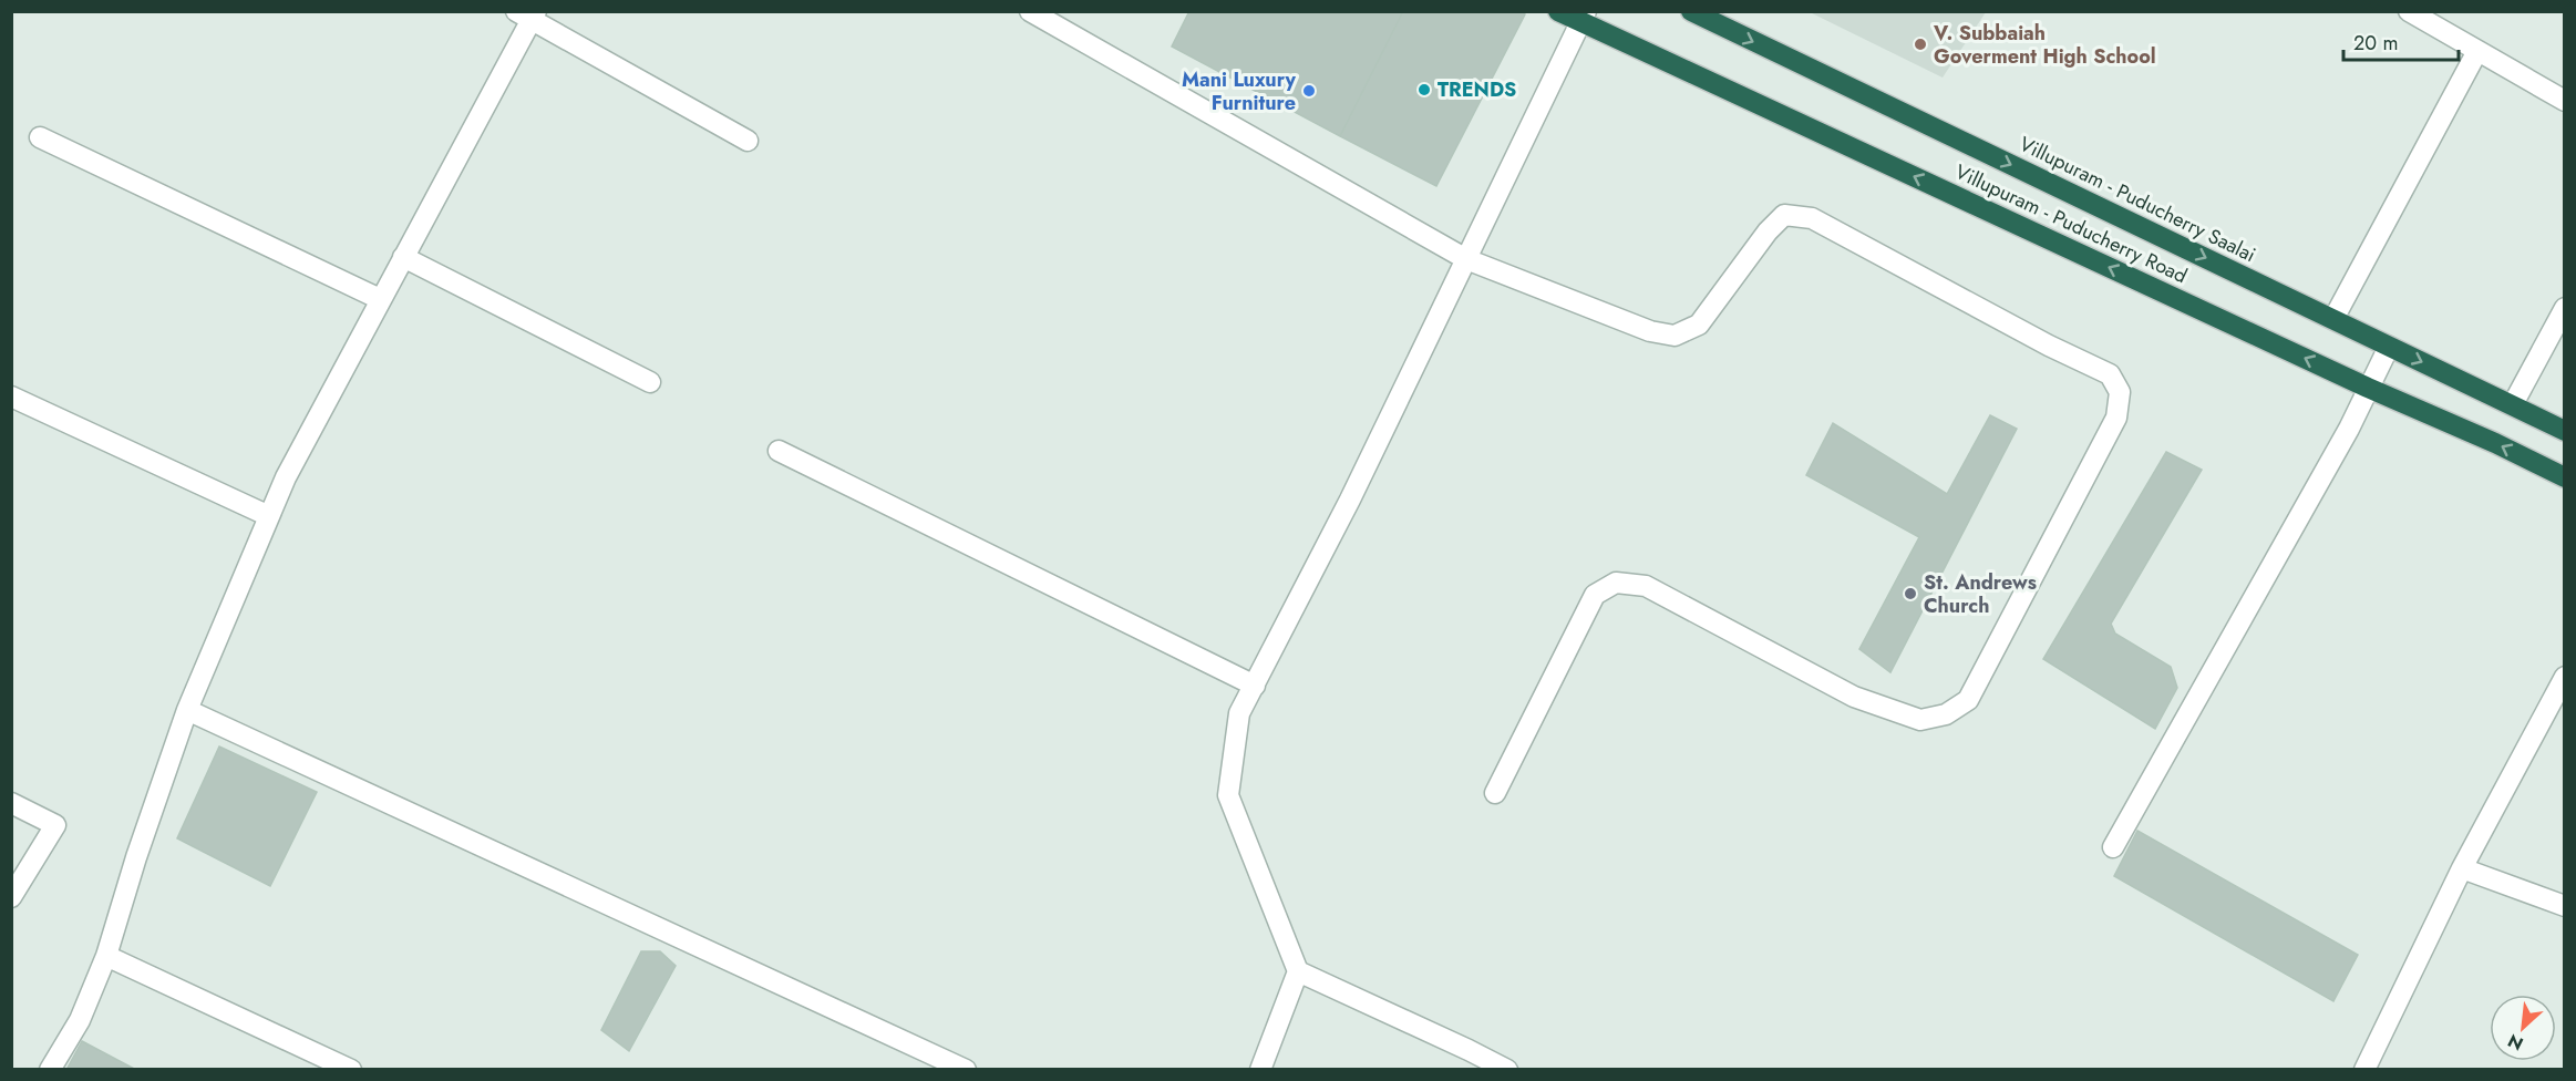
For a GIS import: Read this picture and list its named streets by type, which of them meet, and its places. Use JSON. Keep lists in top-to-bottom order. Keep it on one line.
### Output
{"streets":{"highway":["Villupuram - Puducherry Saalai","Villupuram - Puducherry Road"]},"one_way":["Villupuram - Puducherry Saalai","Villupuram - Puducherry Road"],"places":["V. Subbaiah Goverment High School","TRENDS","Mani Luxury Furniture","St. Andrews Church"],"scale_bar":"20 m","north":"bottom left"}
